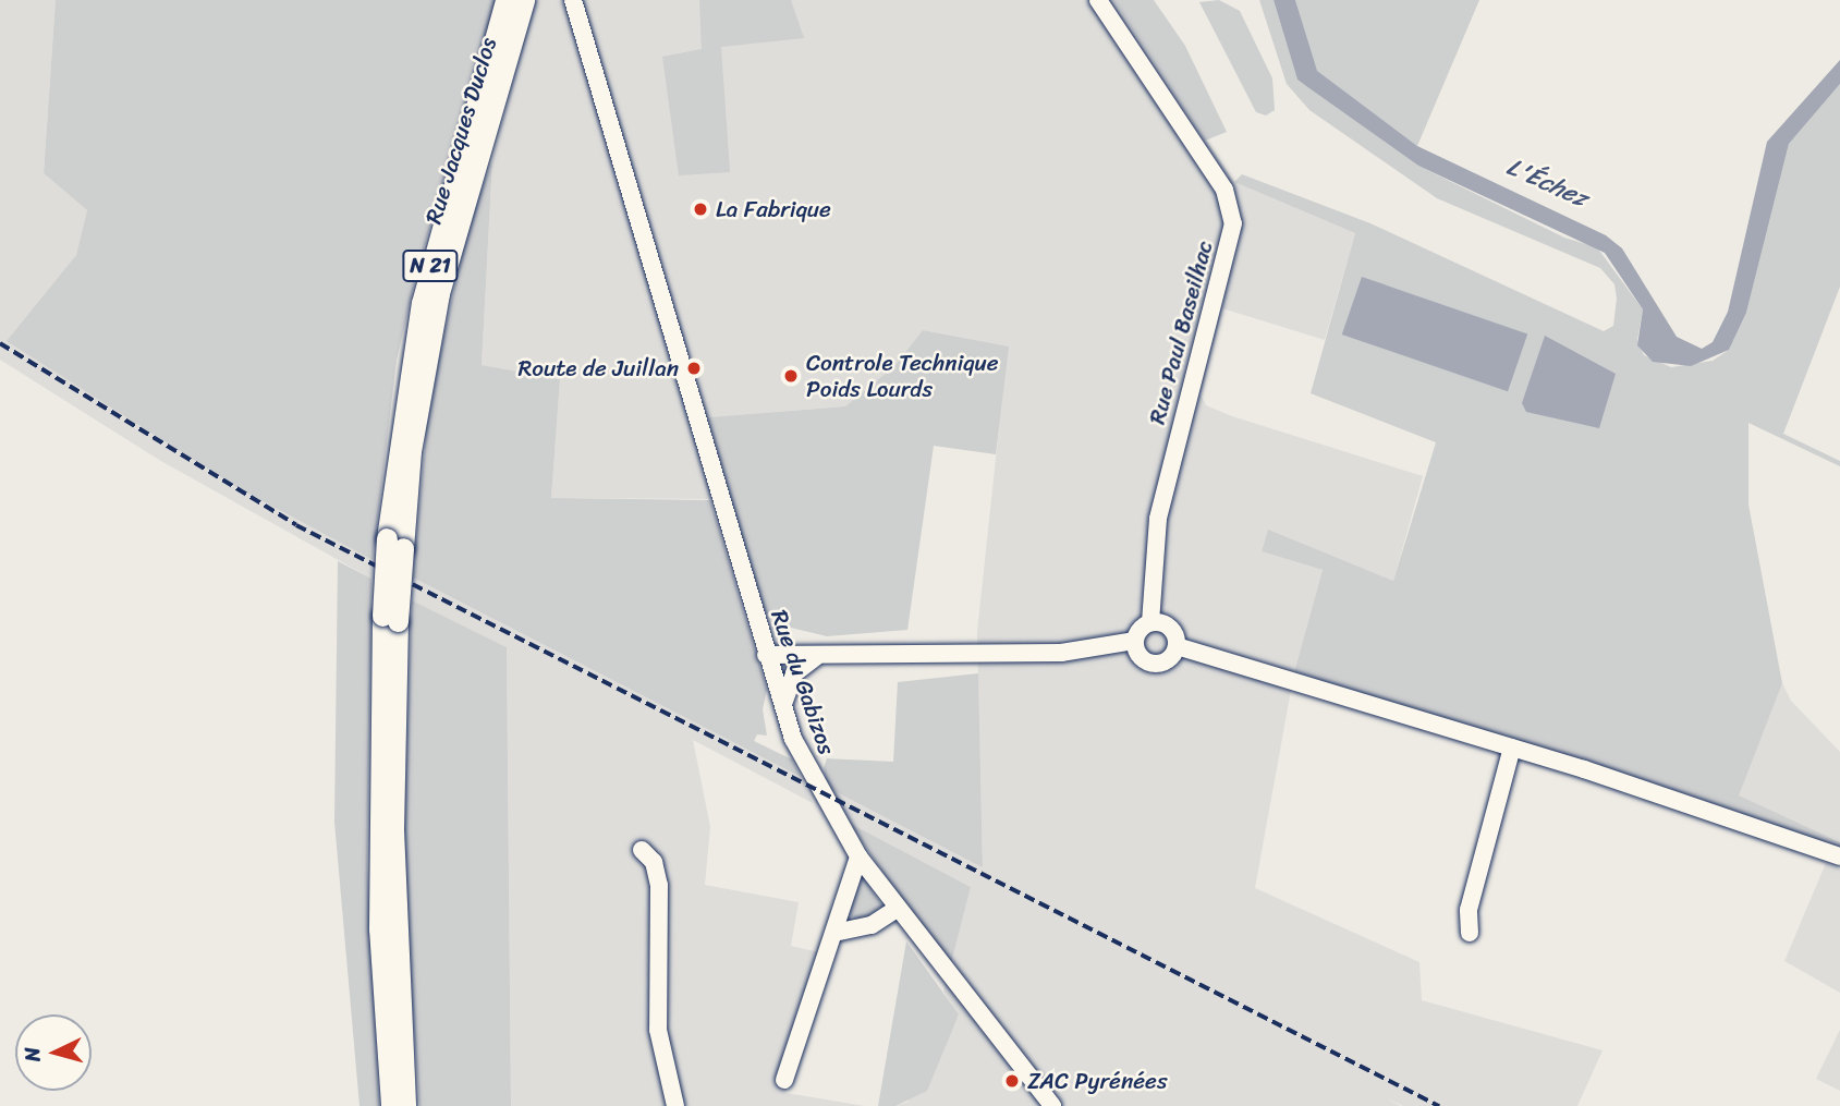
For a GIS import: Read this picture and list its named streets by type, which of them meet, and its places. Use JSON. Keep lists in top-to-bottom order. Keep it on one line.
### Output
{"streets":{"main road":["Rue Jacques Duclos","N 21"],"street":["Rue Paul Baseilhac","Rue du Gabizos"]},"crossings":[["Rue Jacques Duclos","N 21"]],"water":["L'Échez"],"places":["La Fabrique","Route de Juillan","Controle Technique Poids Lourds","ZAC Pyrénées"],"north":"left"}
